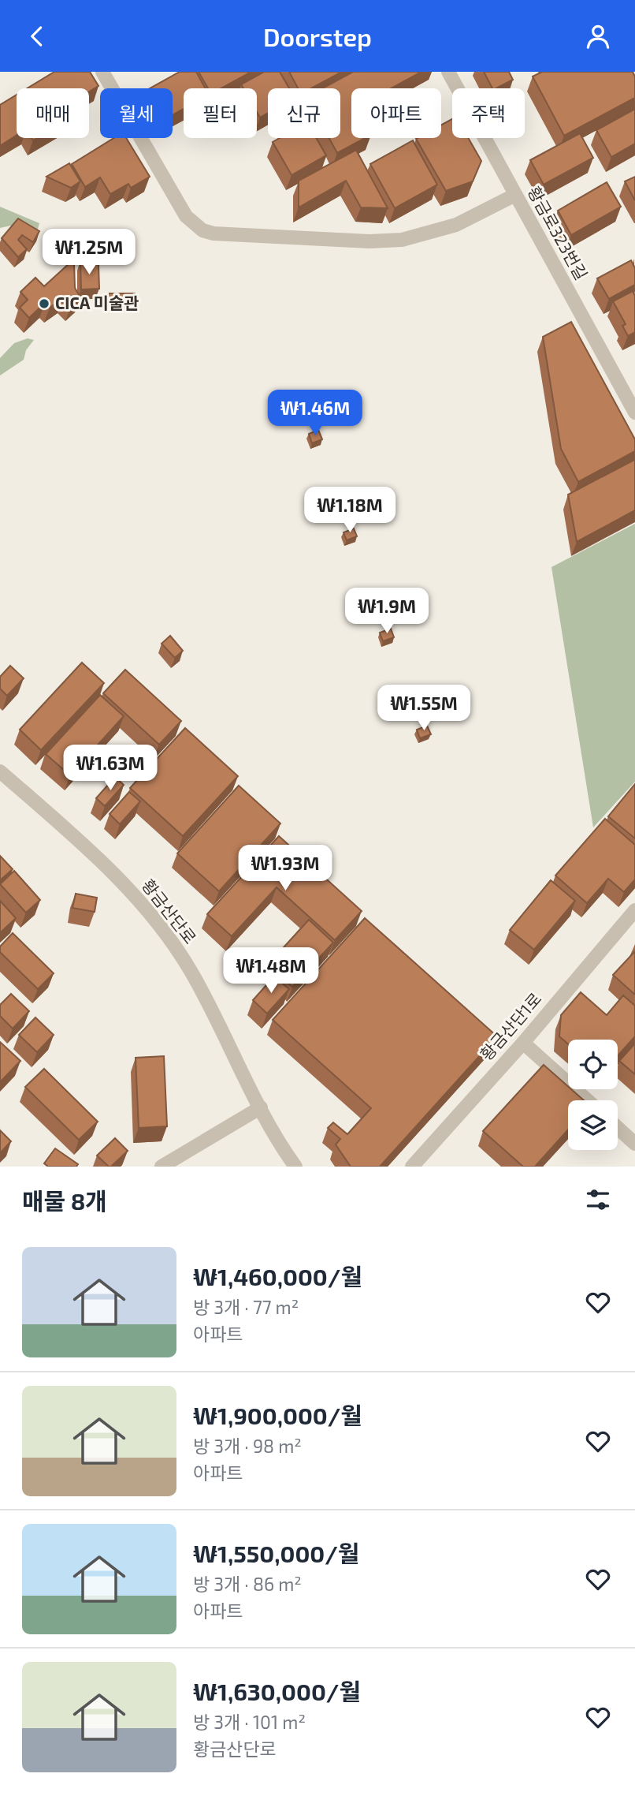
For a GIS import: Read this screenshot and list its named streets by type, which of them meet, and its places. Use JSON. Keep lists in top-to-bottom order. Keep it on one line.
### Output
{"streets":{"street":["황금로323번길","황금산단로","황금산단1로"]},"places":["CICA 미술관"],"page":{"header":"Doorstep","chip":["매매","월세","필터","신규","아파트","주택"],"price":["₩1.25M","₩1.46M","₩1.18M","₩1.9M","₩1.55M","₩1.63M","₩1.93M","₩1.48M"],"heading":"매물 8개","list":[{"name":"₩1,460,000/월","note":"방 3개 · 77 m² · 아파트"},{"name":"₩1,900,000/월","note":"방 3개 · 98 m² · 아파트"},{"name":"₩1,550,000/월","note":"방 3개 · 86 m² · 아파트"},{"name":"₩1,630,000/월","note":"방 3개 · 101 m² · 황금산단로"}]}}
